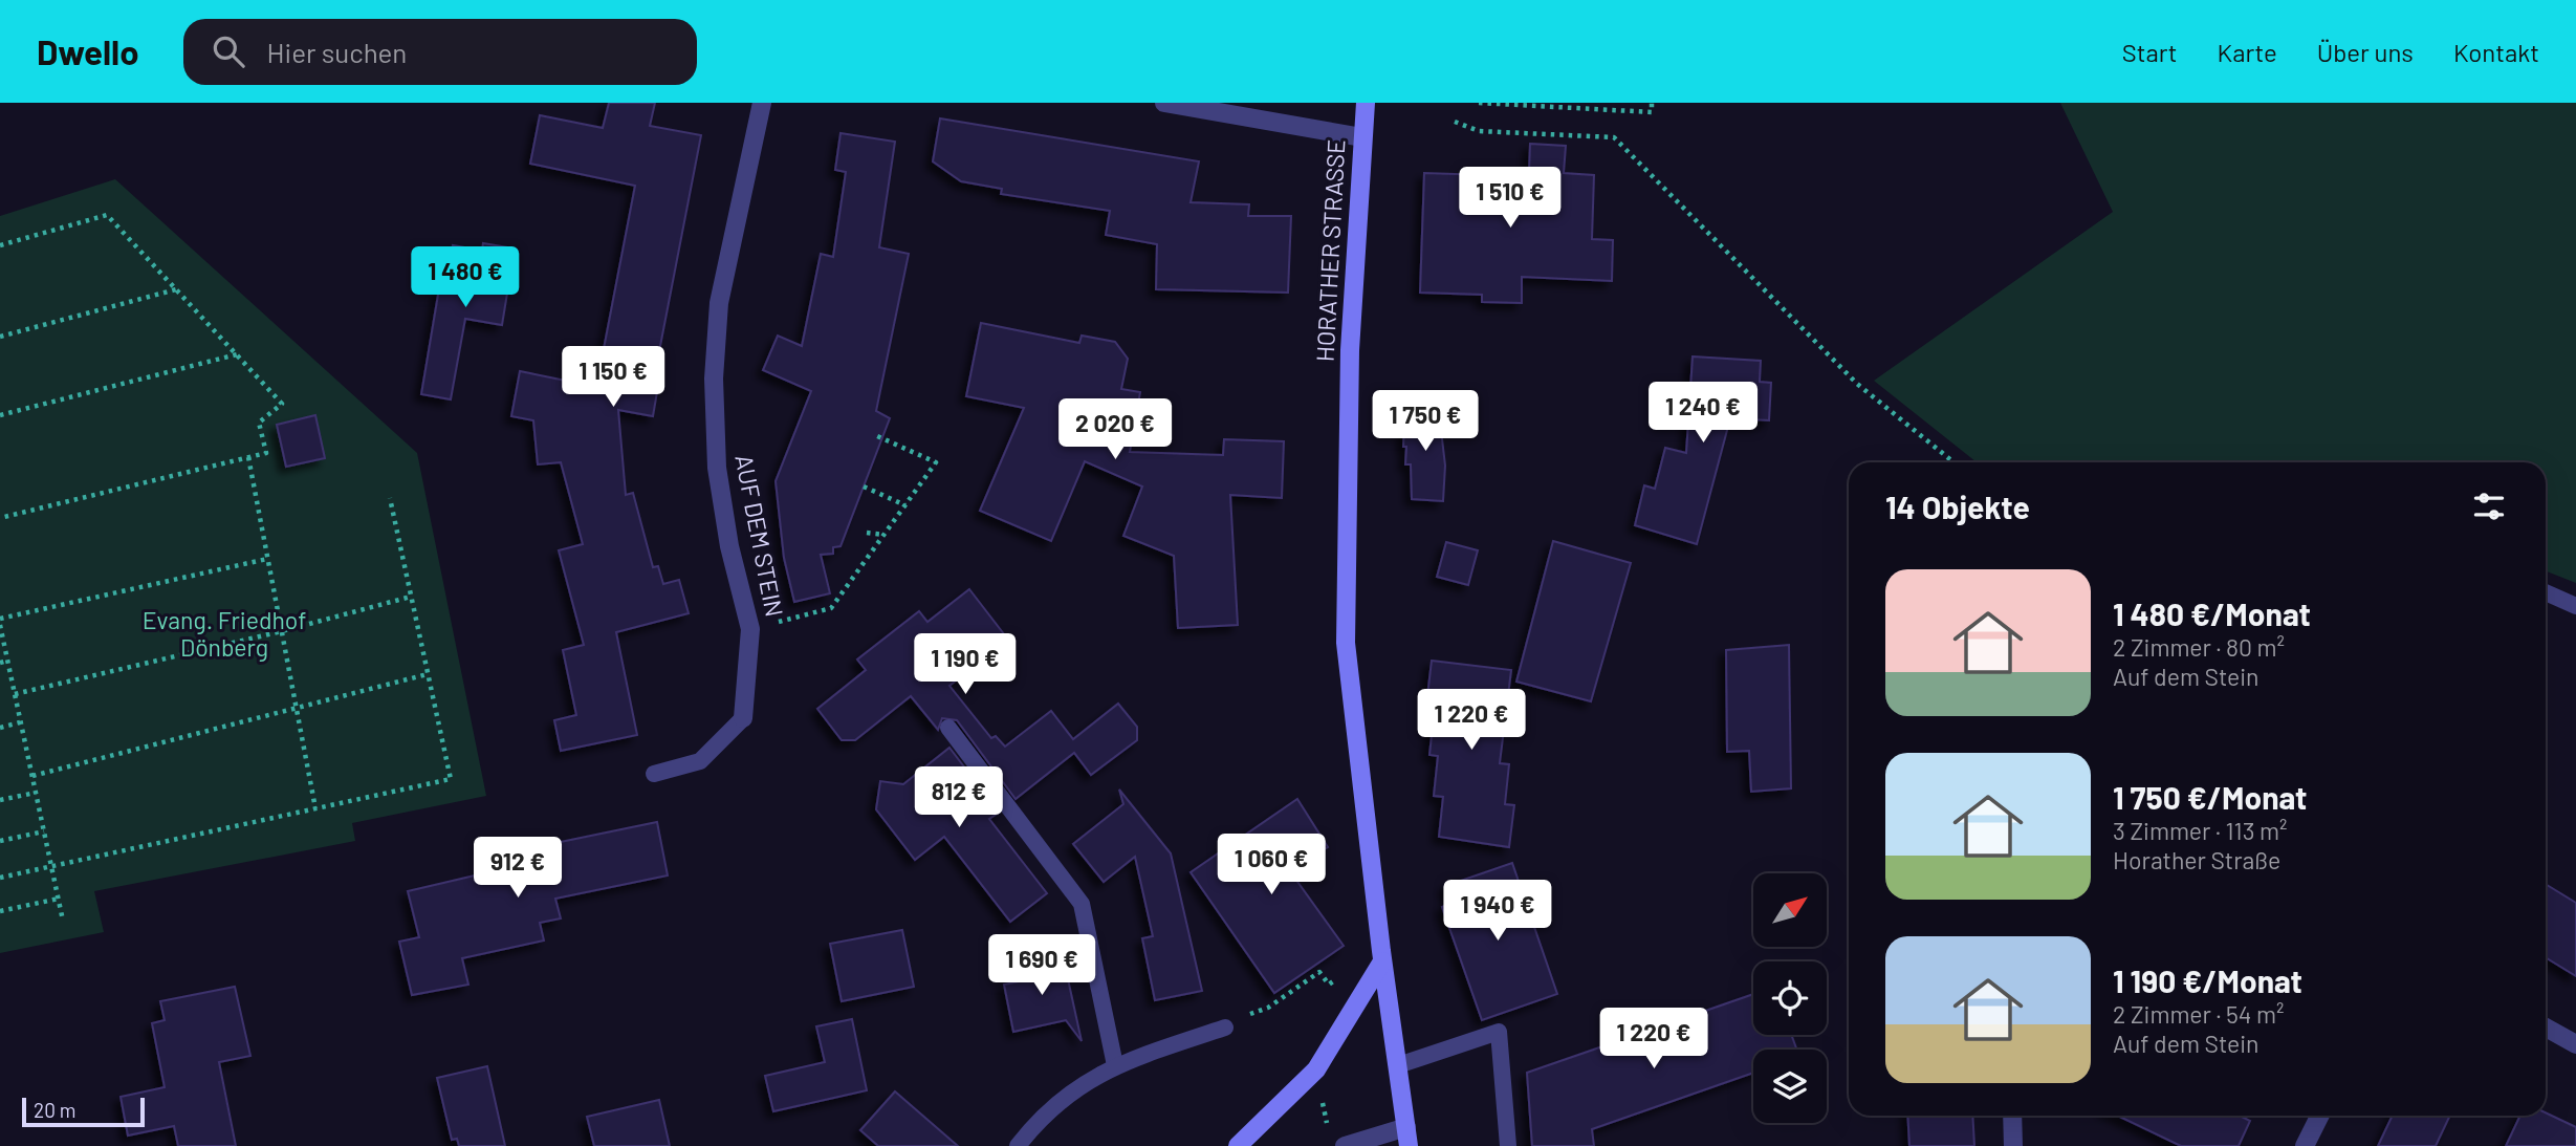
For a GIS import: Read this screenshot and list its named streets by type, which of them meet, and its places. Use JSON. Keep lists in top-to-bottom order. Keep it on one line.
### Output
{"streets":{"main road":["HORATHER STRASSE"],"street":["AUF DEM STEIN"]},"parks":["Evang. Friedhof Dönberg"],"scale_bar":"20 m","north":"top right","page":{"header":"Dwello","search":"Hier suchen","nav":["Start","Karte","Über uns","Kontakt"],"price":["1 510 €","1 480 €","1 150 €","1 240 €","1 750 €","2 020 €","1 190 €","1 220 €","812 €","1 060 €","912 €","1 940 €","1 690 €","1 220 €"],"heading":"14 Objekte","list":[{"name":"1 480 €/Monat","note":"2 Zimmer · 80 m² · Auf dem Stein"},{"name":"1 750 €/Monat","note":"3 Zimmer · 113 m² · Horather Straße"},{"name":"1 190 €/Monat","note":"2 Zimmer · 54 m² · Auf dem Stein"}],"scale":"20 m"}}
